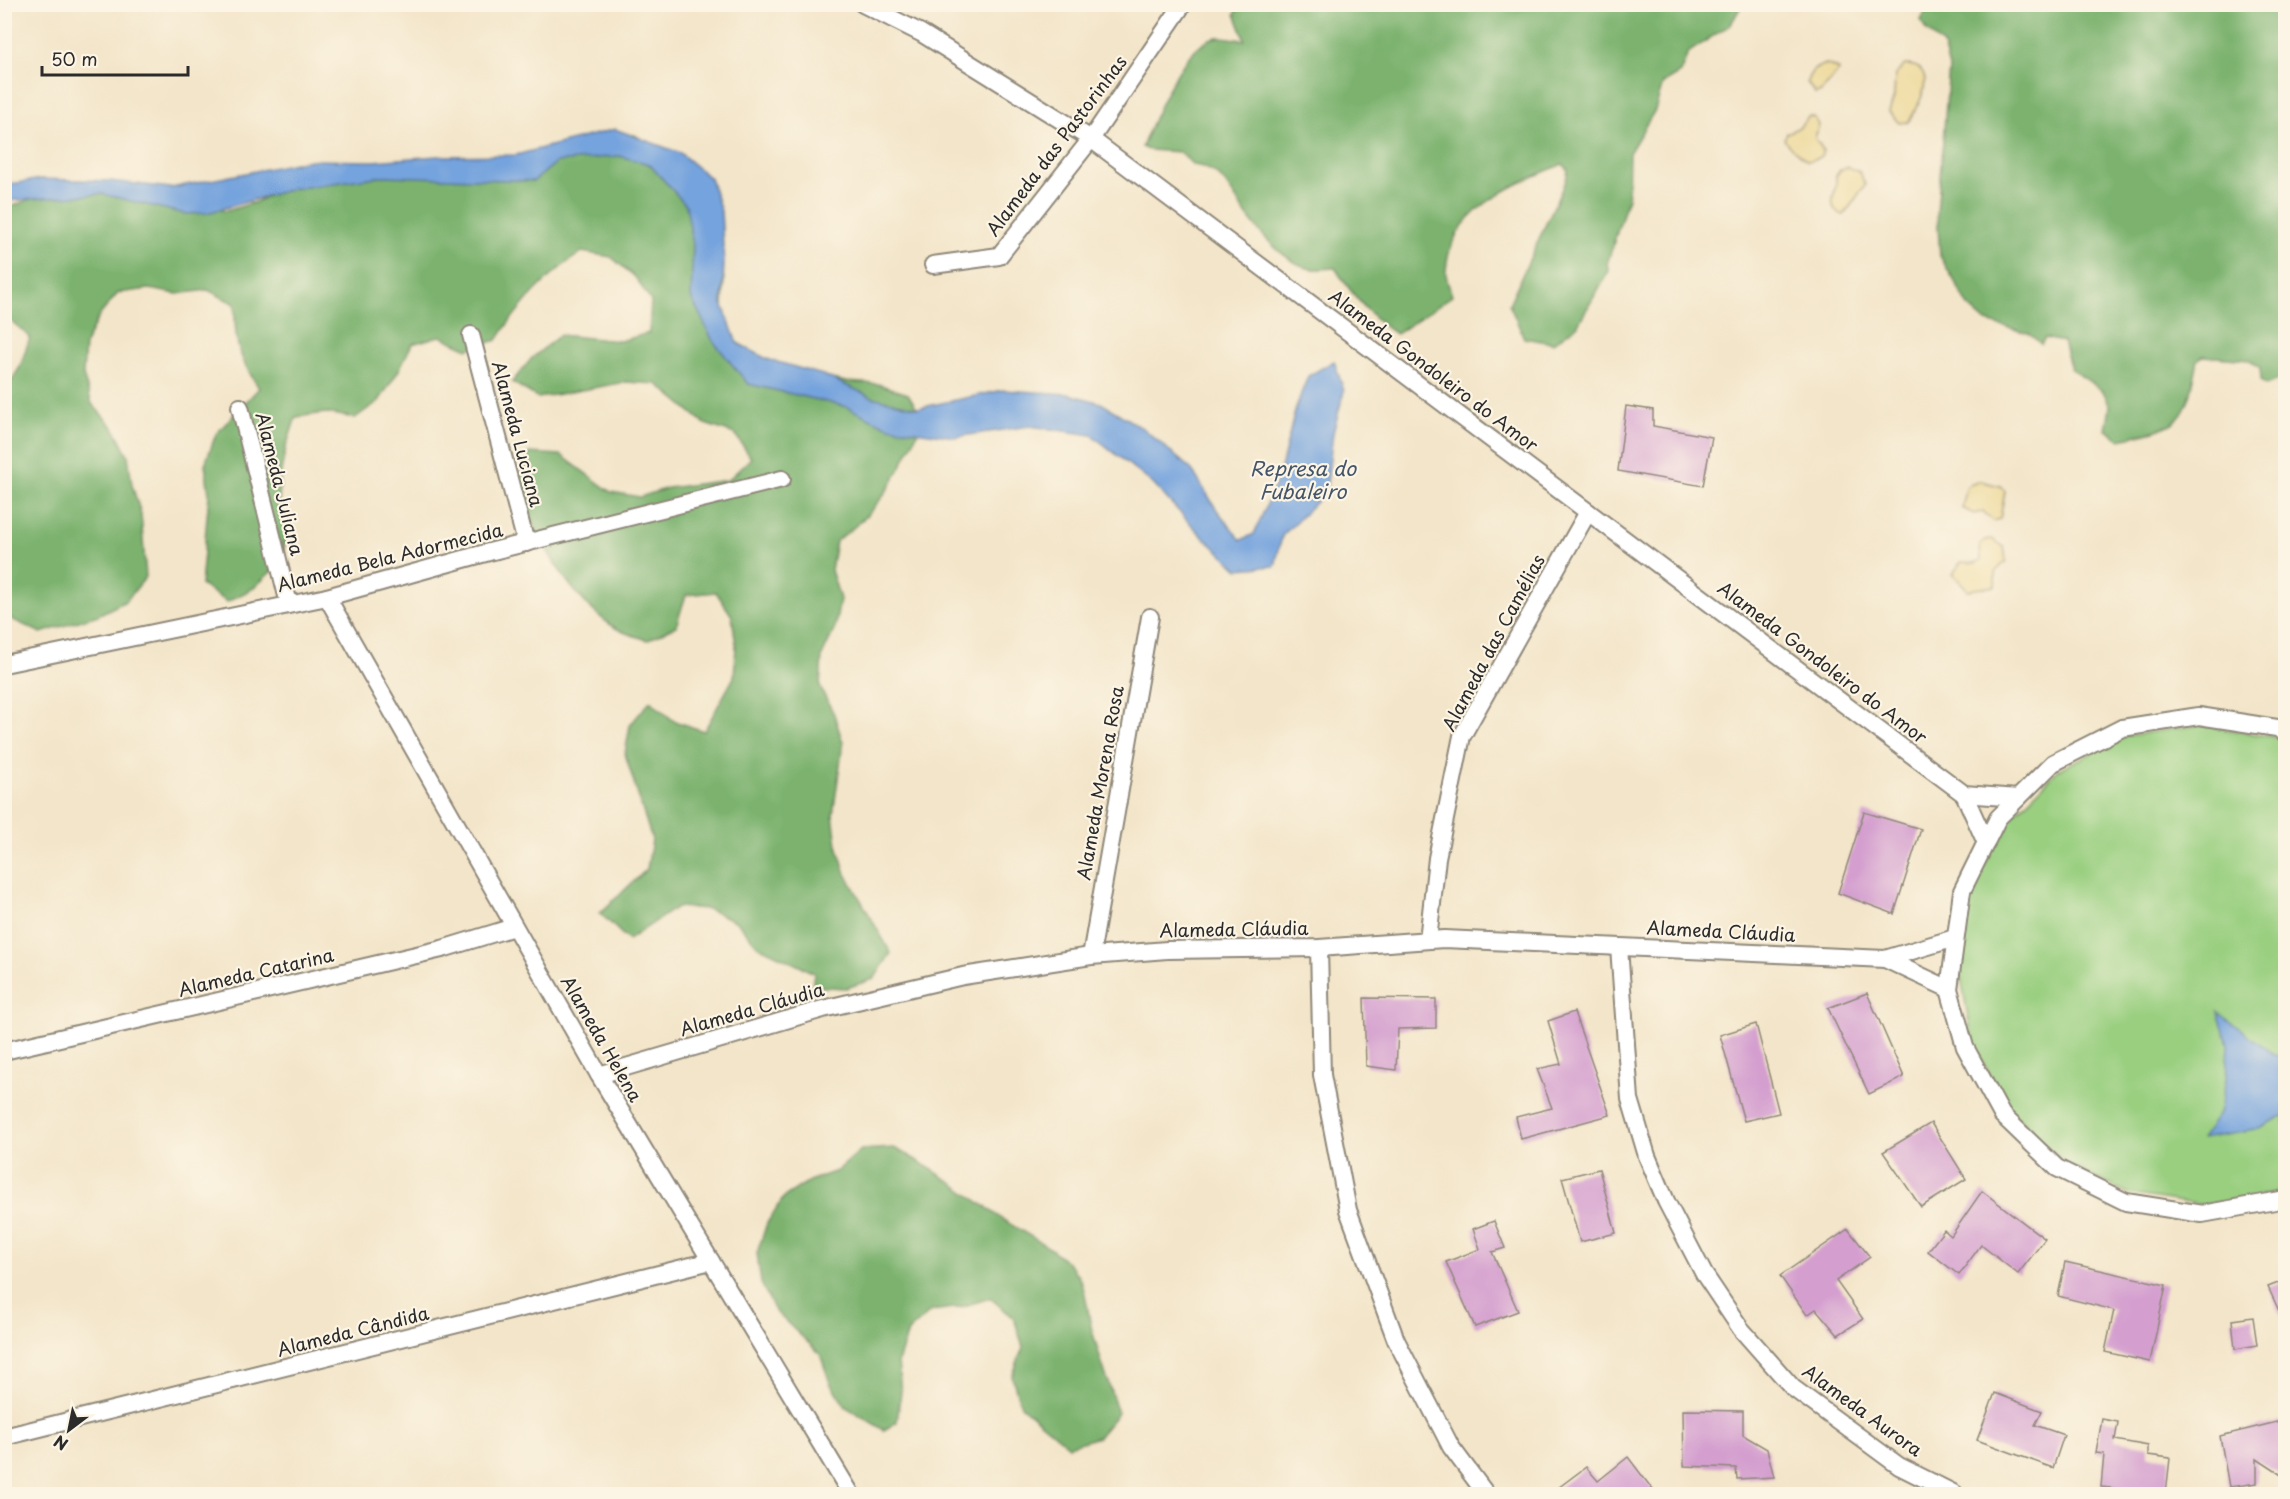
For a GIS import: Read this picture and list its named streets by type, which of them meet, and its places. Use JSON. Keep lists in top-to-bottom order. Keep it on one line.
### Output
{"streets":{"street":["Alameda das Pastorinhas","Alameda Gondoleiro do Amor","Alameda Luciana","Alameda Juliana","Alameda Bela Adormecida","Alameda das Camélias","Alameda Morena Rosa","Alameda Cláudia","Alameda Catarina","Alameda Helena","Alameda Cândida","Alameda Aurora"]},"crossings":[["Alameda das Pastorinhas","Alameda Gondoleiro do Amor"],["Alameda Gondoleiro do Amor","Alameda das Camélias"],["Alameda Luciana","Alameda Bela Adormecida"],["Alameda Juliana","Alameda Bela Adormecida"],["Alameda Bela Adormecida","Alameda Helena"],["Alameda das Camélias","Alameda Cláudia"],["Alameda Morena Rosa","Alameda Cláudia"],["Alameda Cláudia","Alameda Helena"],["Alameda Cláudia","Alameda Aurora"],["Alameda Catarina","Alameda Helena"],["Alameda Helena","Alameda Cândida"]],"water":["Represa do Fubaleiro"],"scale_bar":"50 m","north":"bottom left"}
